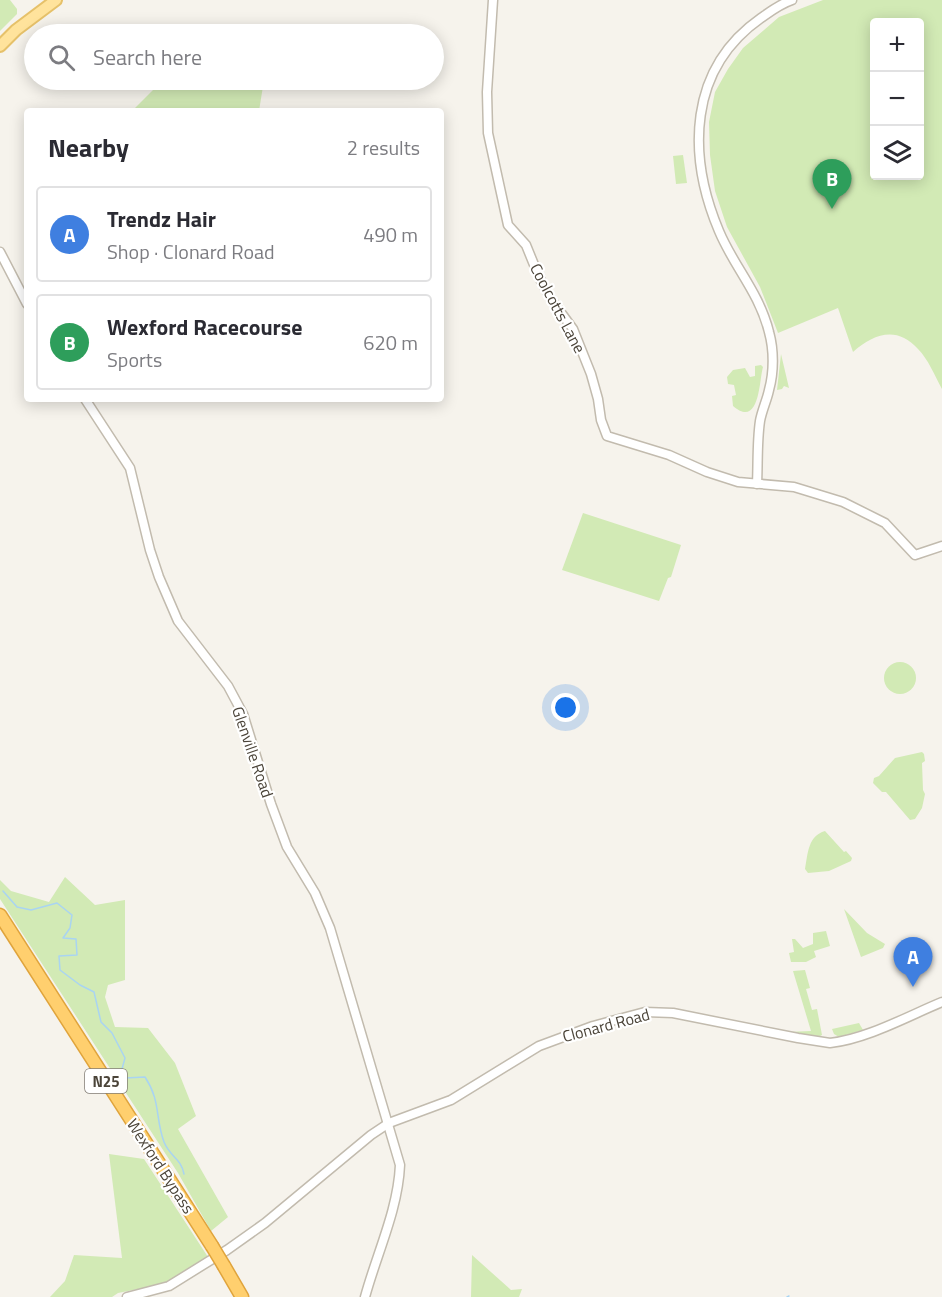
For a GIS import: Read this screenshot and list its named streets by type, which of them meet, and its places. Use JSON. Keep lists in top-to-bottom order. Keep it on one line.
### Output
{"streets":{"highway":["N25","Wexford Bypass"],"street":["Coolcotts Lane","Glenville Road","Clonard Road"]},"crossings":[["Glenville Road","Clonard Road"]],"page":{"map_buttons":["+","−"],"search":"Search here","heading":["Nearby","2 results"],"pins":["B","A"],"list":[{"mark":"A","name":"Trendz Hair","note":"Shop · Clonard Road","value":"490 m"},{"mark":"B","name":"Wexford Racecourse","note":"Sports","value":"620 m"}]}}
